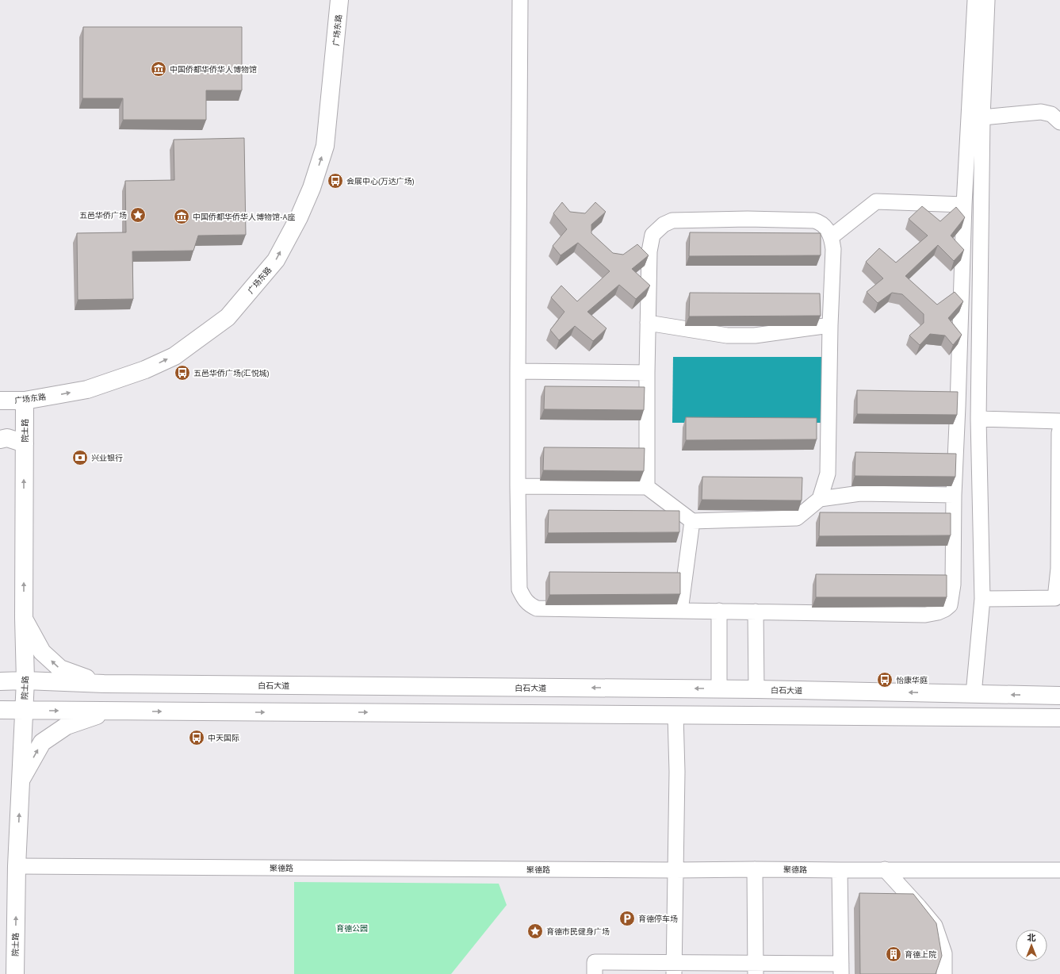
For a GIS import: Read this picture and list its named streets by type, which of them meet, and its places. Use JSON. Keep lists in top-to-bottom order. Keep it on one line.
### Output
{"streets":{"main road":["广场东路","院士路","白石大道"],"street":["聚德路"]},"crossings":[["广场东路","院士路"],["院士路","白石大道"],["院士路","聚德路"]],"one_way":["广场东路","院士路"],"parks":["育德公园"],"places":{"museum":["中国侨都华侨华人博物馆","中国侨都华侨华人博物馆-A座"],"bus stop":["会展中心(万达广场)","五邑华侨广场(汇悦城)","怡康华庭","中天国际"],"place":["五邑华侨广场","育德市民健身广场"],"bank":["兴业银行"],"parking":["育德停车场"],"building":["育德上院"]},"north":"top"}
